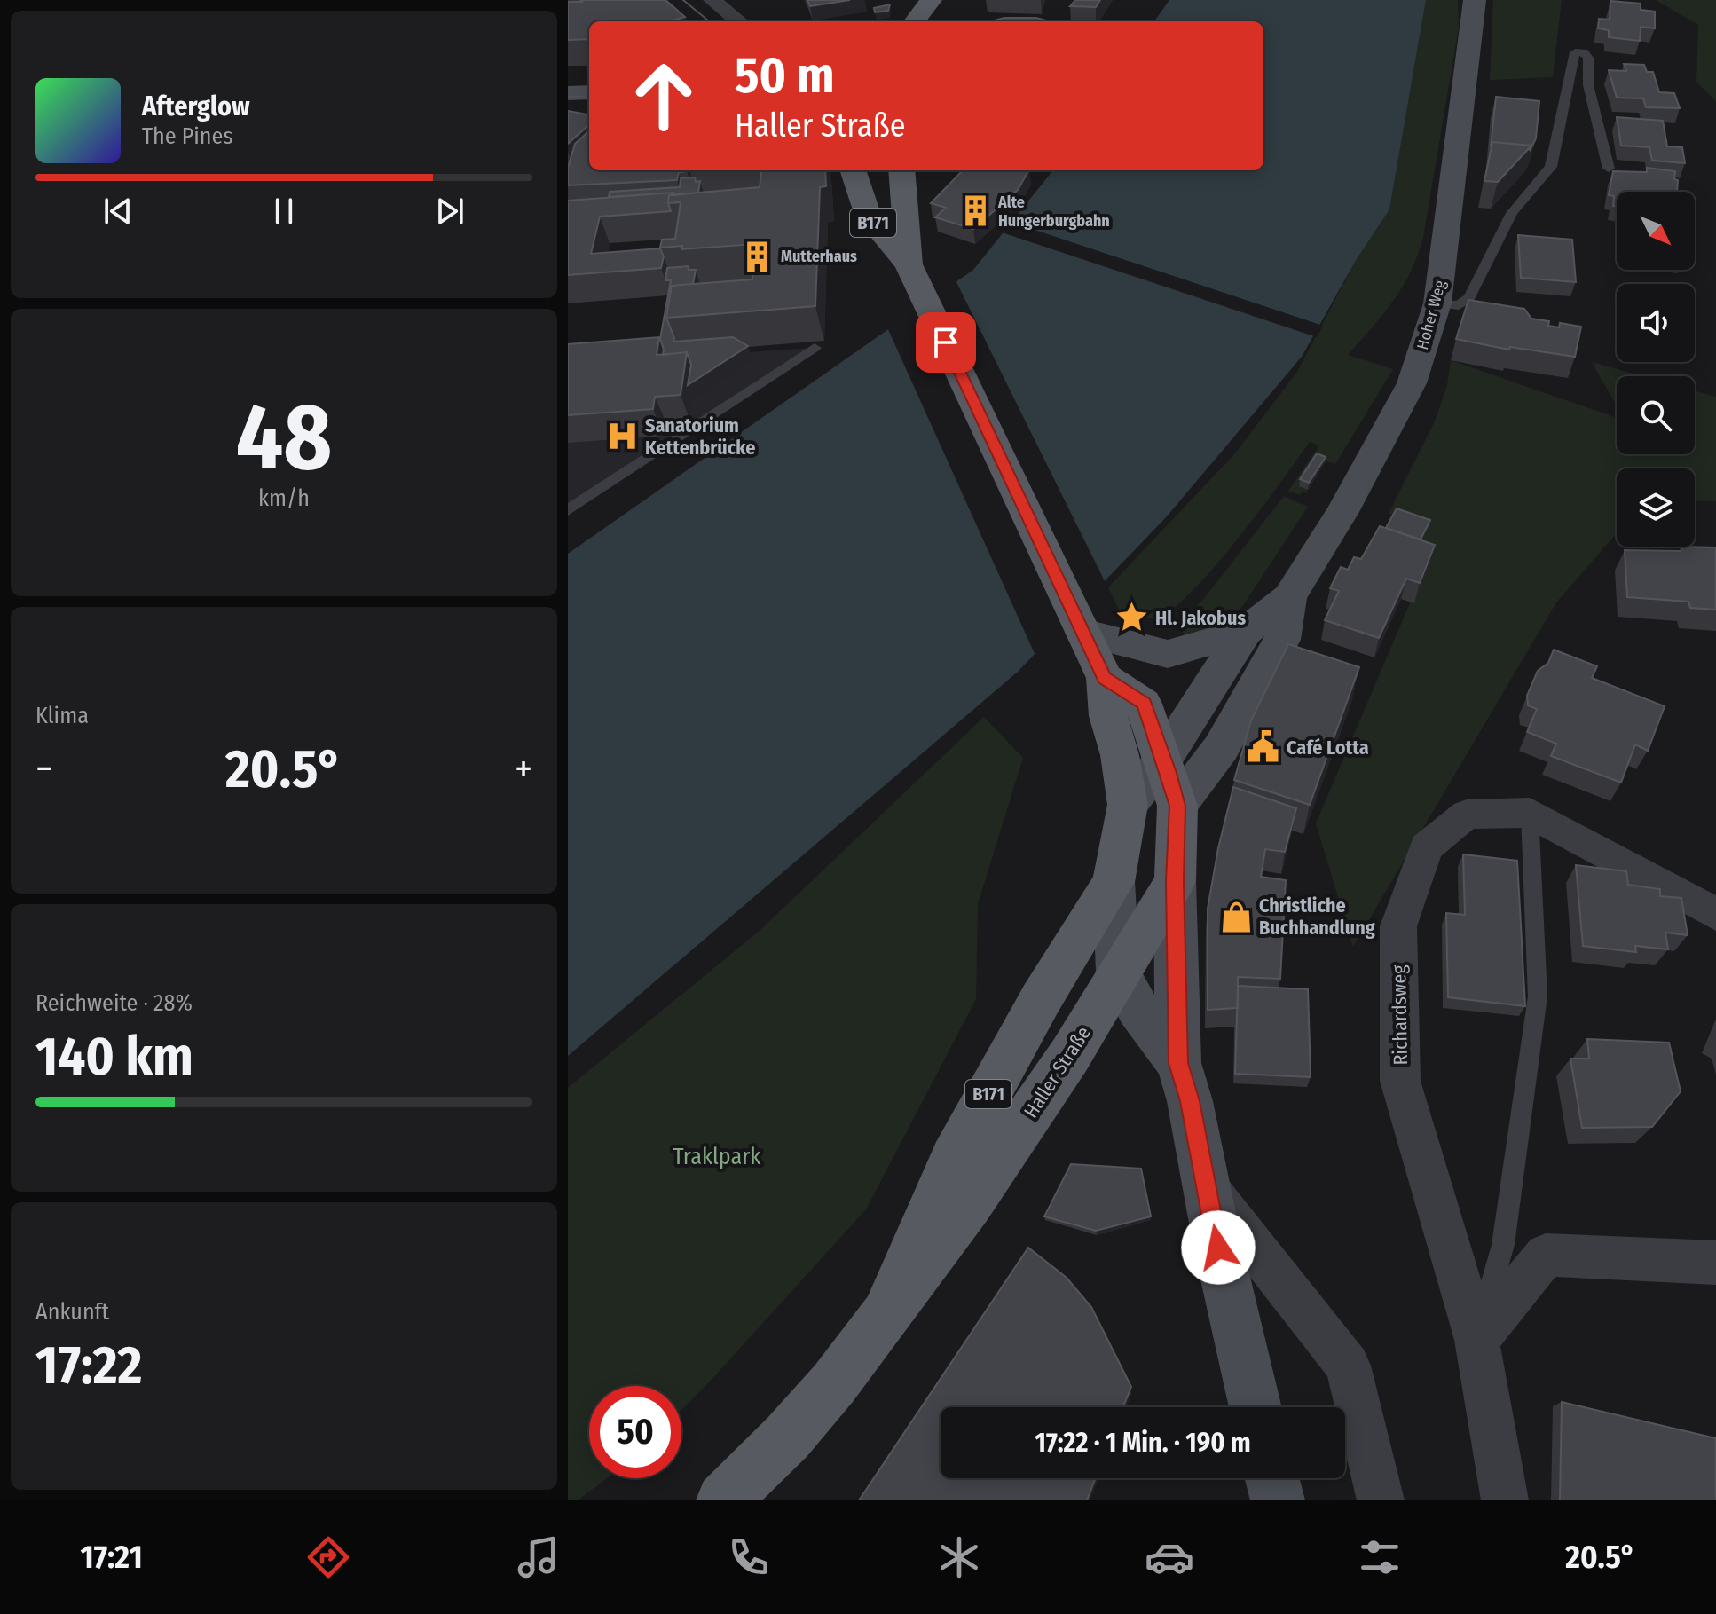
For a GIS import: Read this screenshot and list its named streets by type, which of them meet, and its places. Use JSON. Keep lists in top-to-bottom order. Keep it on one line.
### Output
{"streets":{"main road":["B171","Haller Straße"],"street":["Hoher Weg","Richardsweg"]},"crossings":[["B171","Haller Straße"],["Hoher Weg","Haller Straße"]],"parks":["Traklpark"],"places":{"building":["Alte Hungerburgbahn","Mutterhaus"],"hospital":["Sanatorium Kettenbrücke"],"place":["Hl. Jakobus"],"public building":["Café Lotta"],"shop":["Christliche Buchhandlung"]},"north":"bottom right","page":{"turn":["50 m","Haller Straße"],"song":["Afterglow","The Pines"],"tile":[["48","km/h"],"Klima",["Reichweite · 28%","140 km"],["Ankunft","17:22"]],"heat":["−","20.5°","+"],"limit":"50","trip":"17:22 · 1 Min. · 190 m","tabs":["17:21","20.5°"]}}
